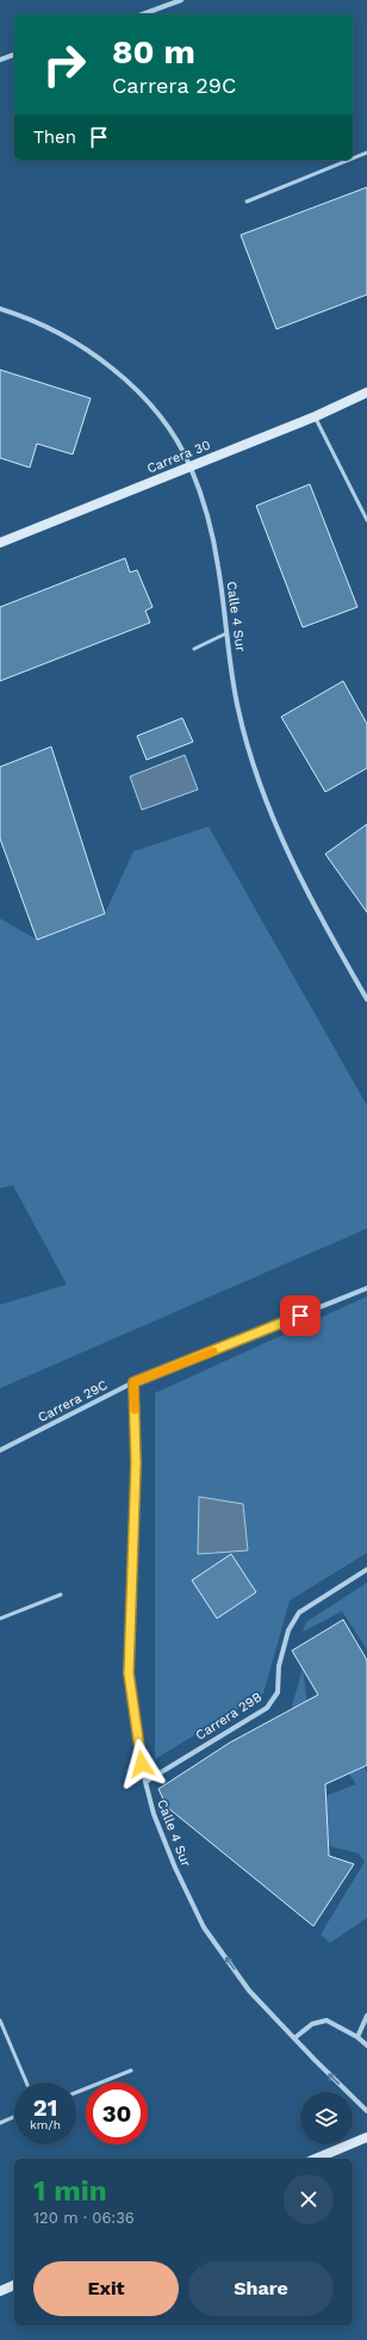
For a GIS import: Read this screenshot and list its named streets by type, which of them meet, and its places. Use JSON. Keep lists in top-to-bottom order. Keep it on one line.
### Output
{"streets":{"street":["Carrera 30","Calle 4 Sur","Carrera 29C","Carrera 29B"]},"crossings":[["Carrera 30","Calle 4 Sur"],["Calle 4 Sur","Carrera 29C"],["Calle 4 Sur","Carrera 29B"]],"page":{"turn":["80 m","Carrera 29C"],"then":"Then","speed":"21 km/h","limit":"30","heading":["1 min","120 m · 06:36"],"buttons":["Exit","Share"]}}
